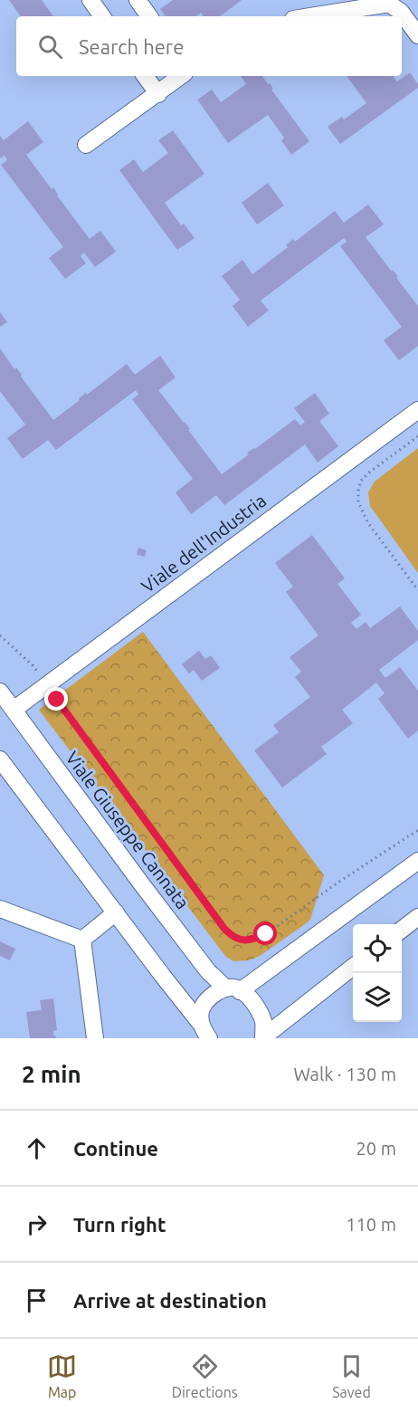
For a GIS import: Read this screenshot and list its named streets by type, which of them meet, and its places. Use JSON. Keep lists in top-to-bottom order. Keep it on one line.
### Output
{"streets":{"street":["Viale dell'Industria","Viale Giuseppe Cannata"]},"crossings":[["Viale dell'Industria","Viale Giuseppe Cannata"]],"page":{"search":"Search here","heading":["2 min","Walk · 130 m"],"list":[["Continue","20 m"],["Turn right","110 m"],"Arrive at destination"],"nav":["Map","Directions","Saved"]}}
